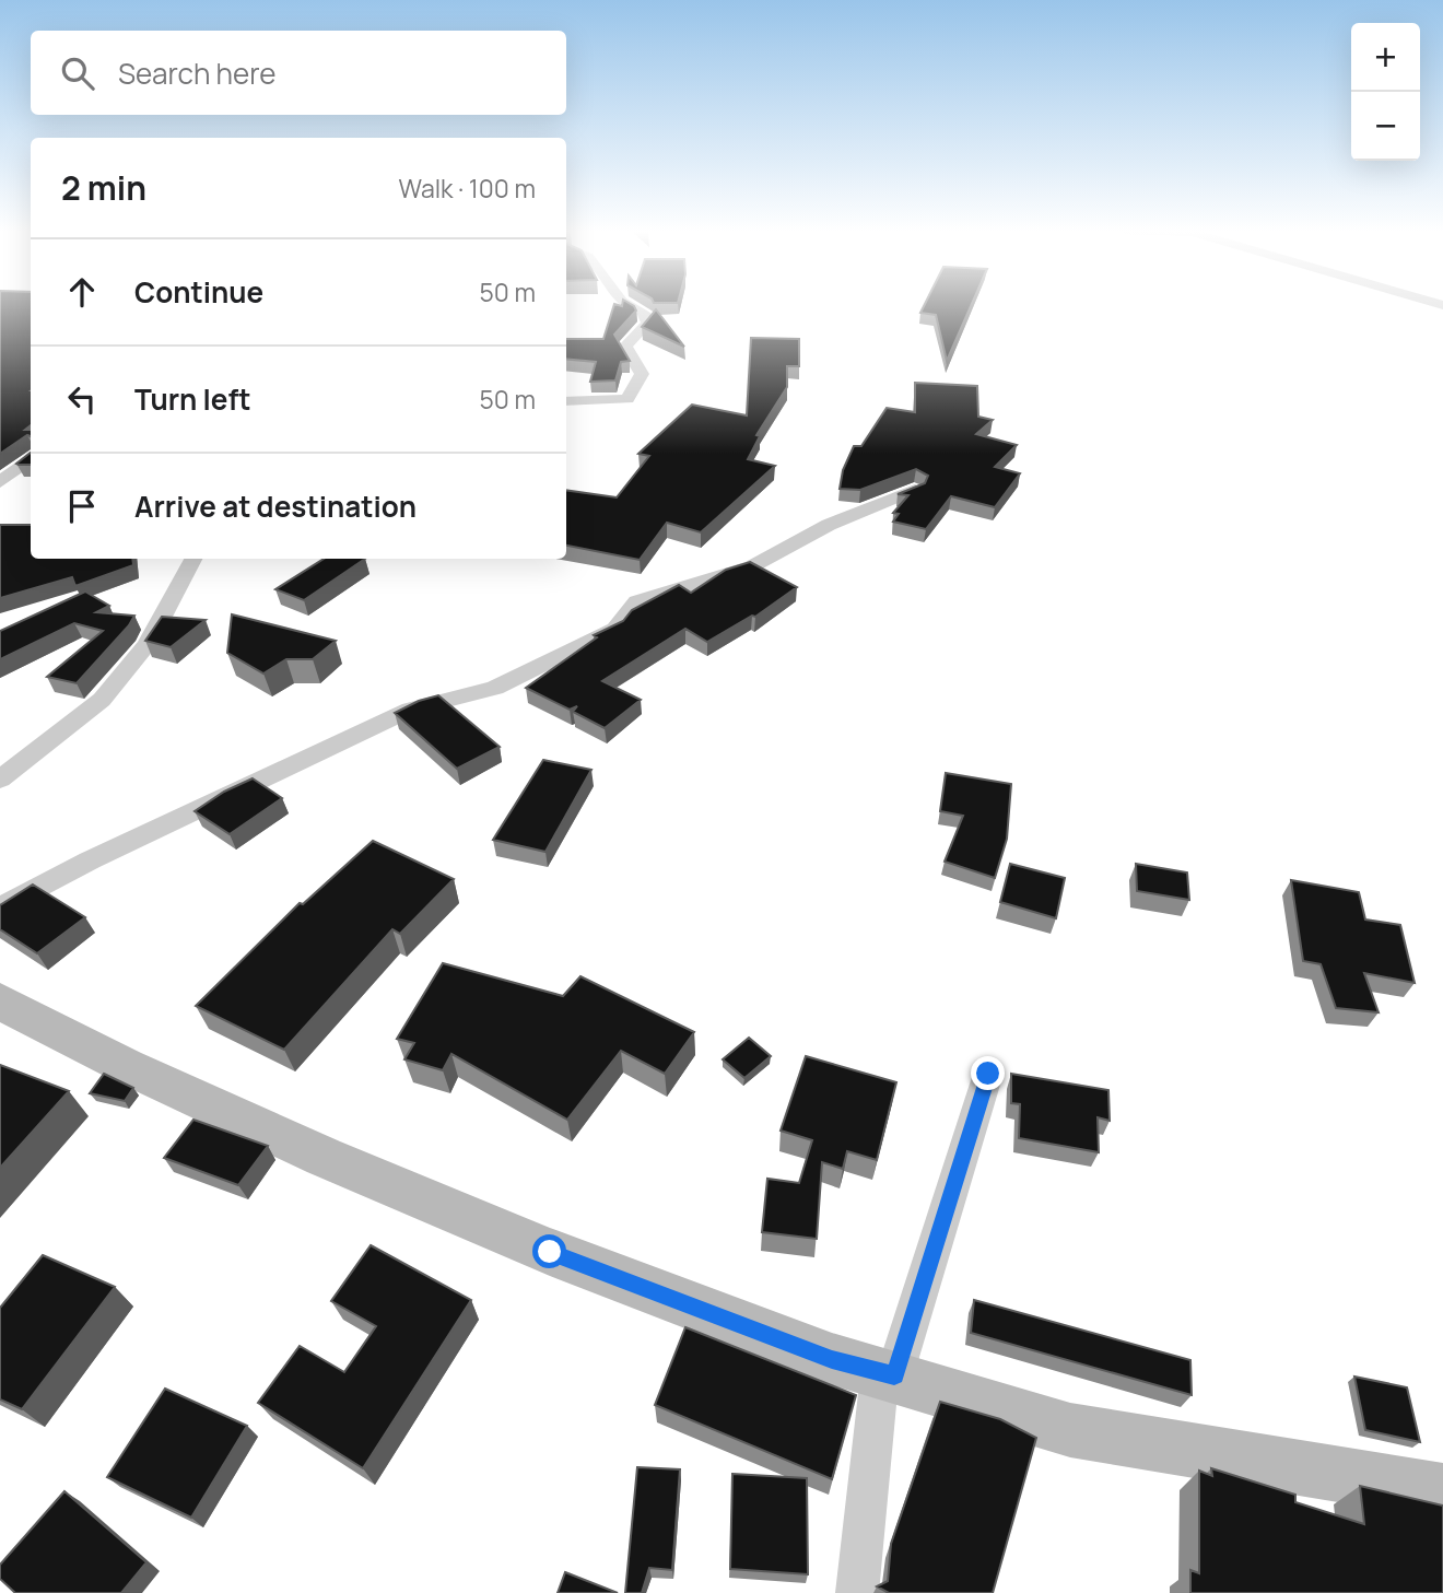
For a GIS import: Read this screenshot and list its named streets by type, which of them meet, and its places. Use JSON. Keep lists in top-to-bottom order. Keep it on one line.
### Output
{"page":{"map_buttons":["+","−"],"search":"Search here","heading":["2 min","Walk · 100 m"],"list":[["Continue","50 m"],["Turn left","50 m"],"Arrive at destination"]}}
